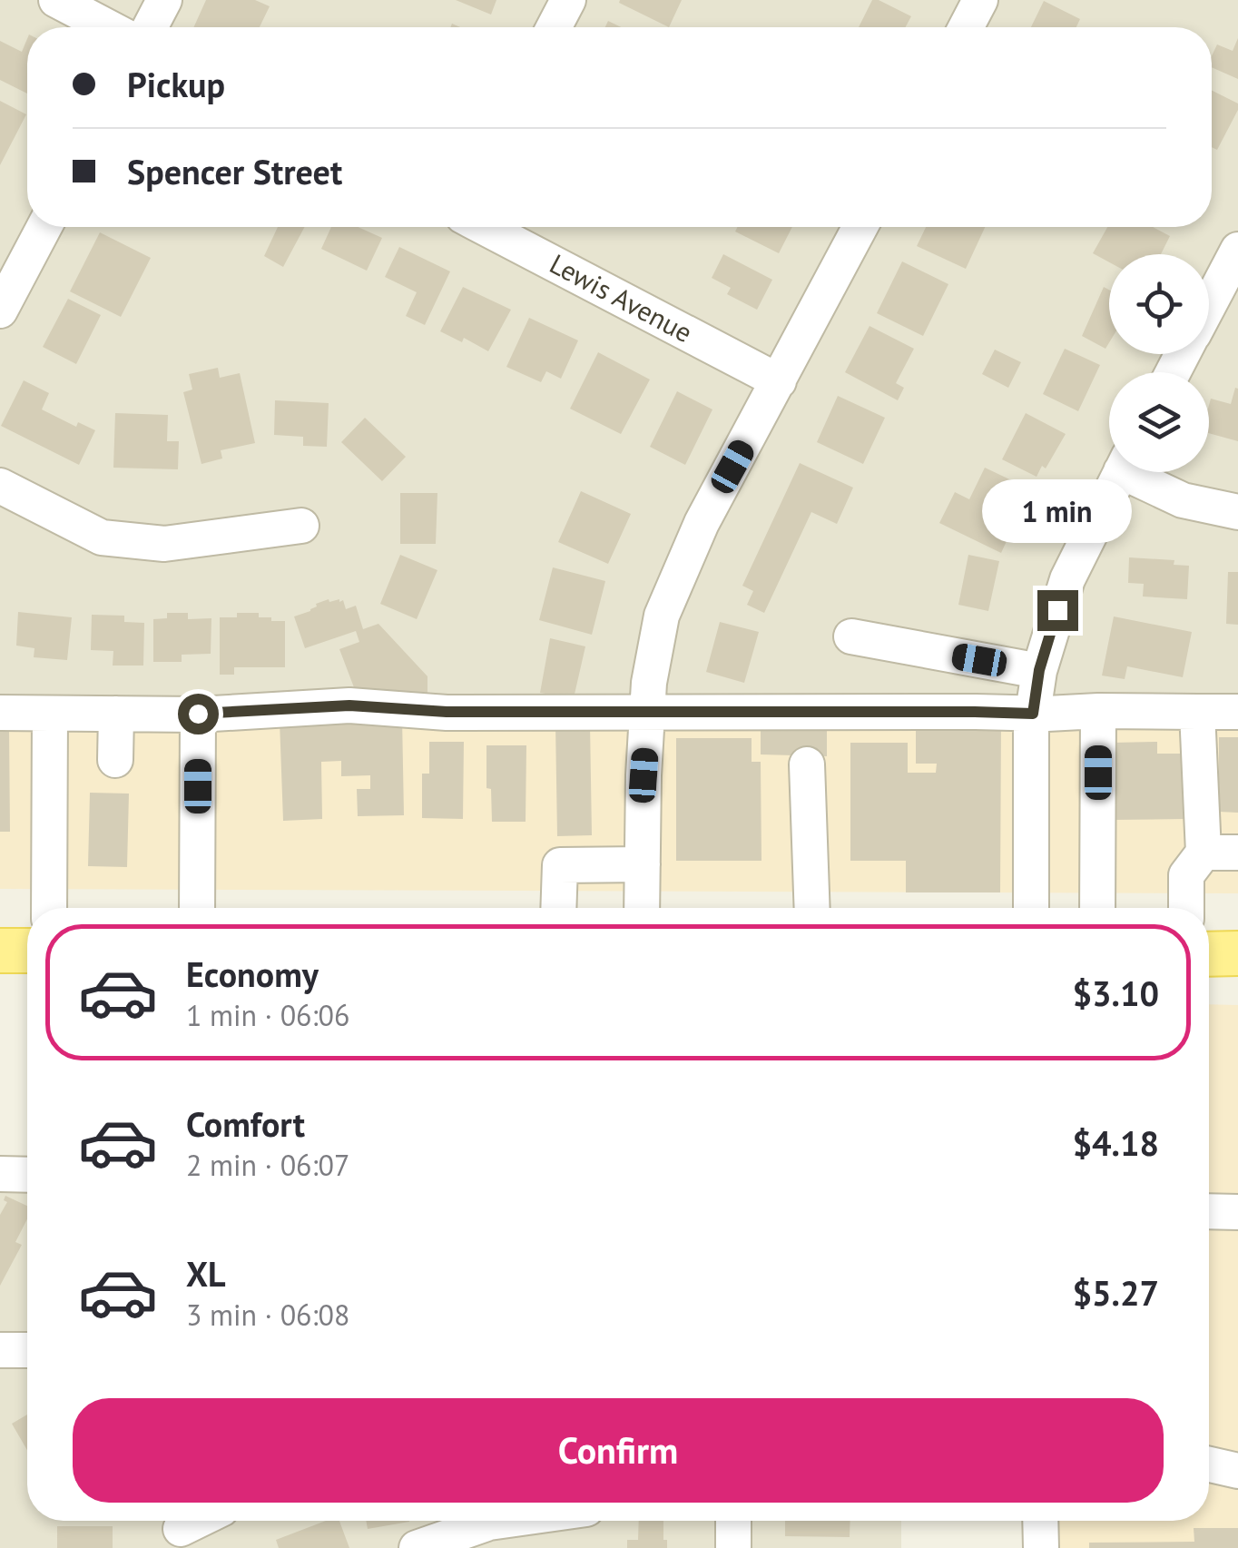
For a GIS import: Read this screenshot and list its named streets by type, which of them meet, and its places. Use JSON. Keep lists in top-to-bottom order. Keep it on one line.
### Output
{"streets":{"street":["Lewis Avenue"]},"page":{"banner":["Pickup","Spencer Street"],"bubble":"1 min","list":[{"name":"Economy","note":"1 min · 06:06","value":"$3.10"},{"name":"Comfort","note":"2 min · 06:07","value":"$4.18"},{"name":"XL","note":"3 min · 06:08","value":"$5.27"}],"buttons":"Confirm"}}
